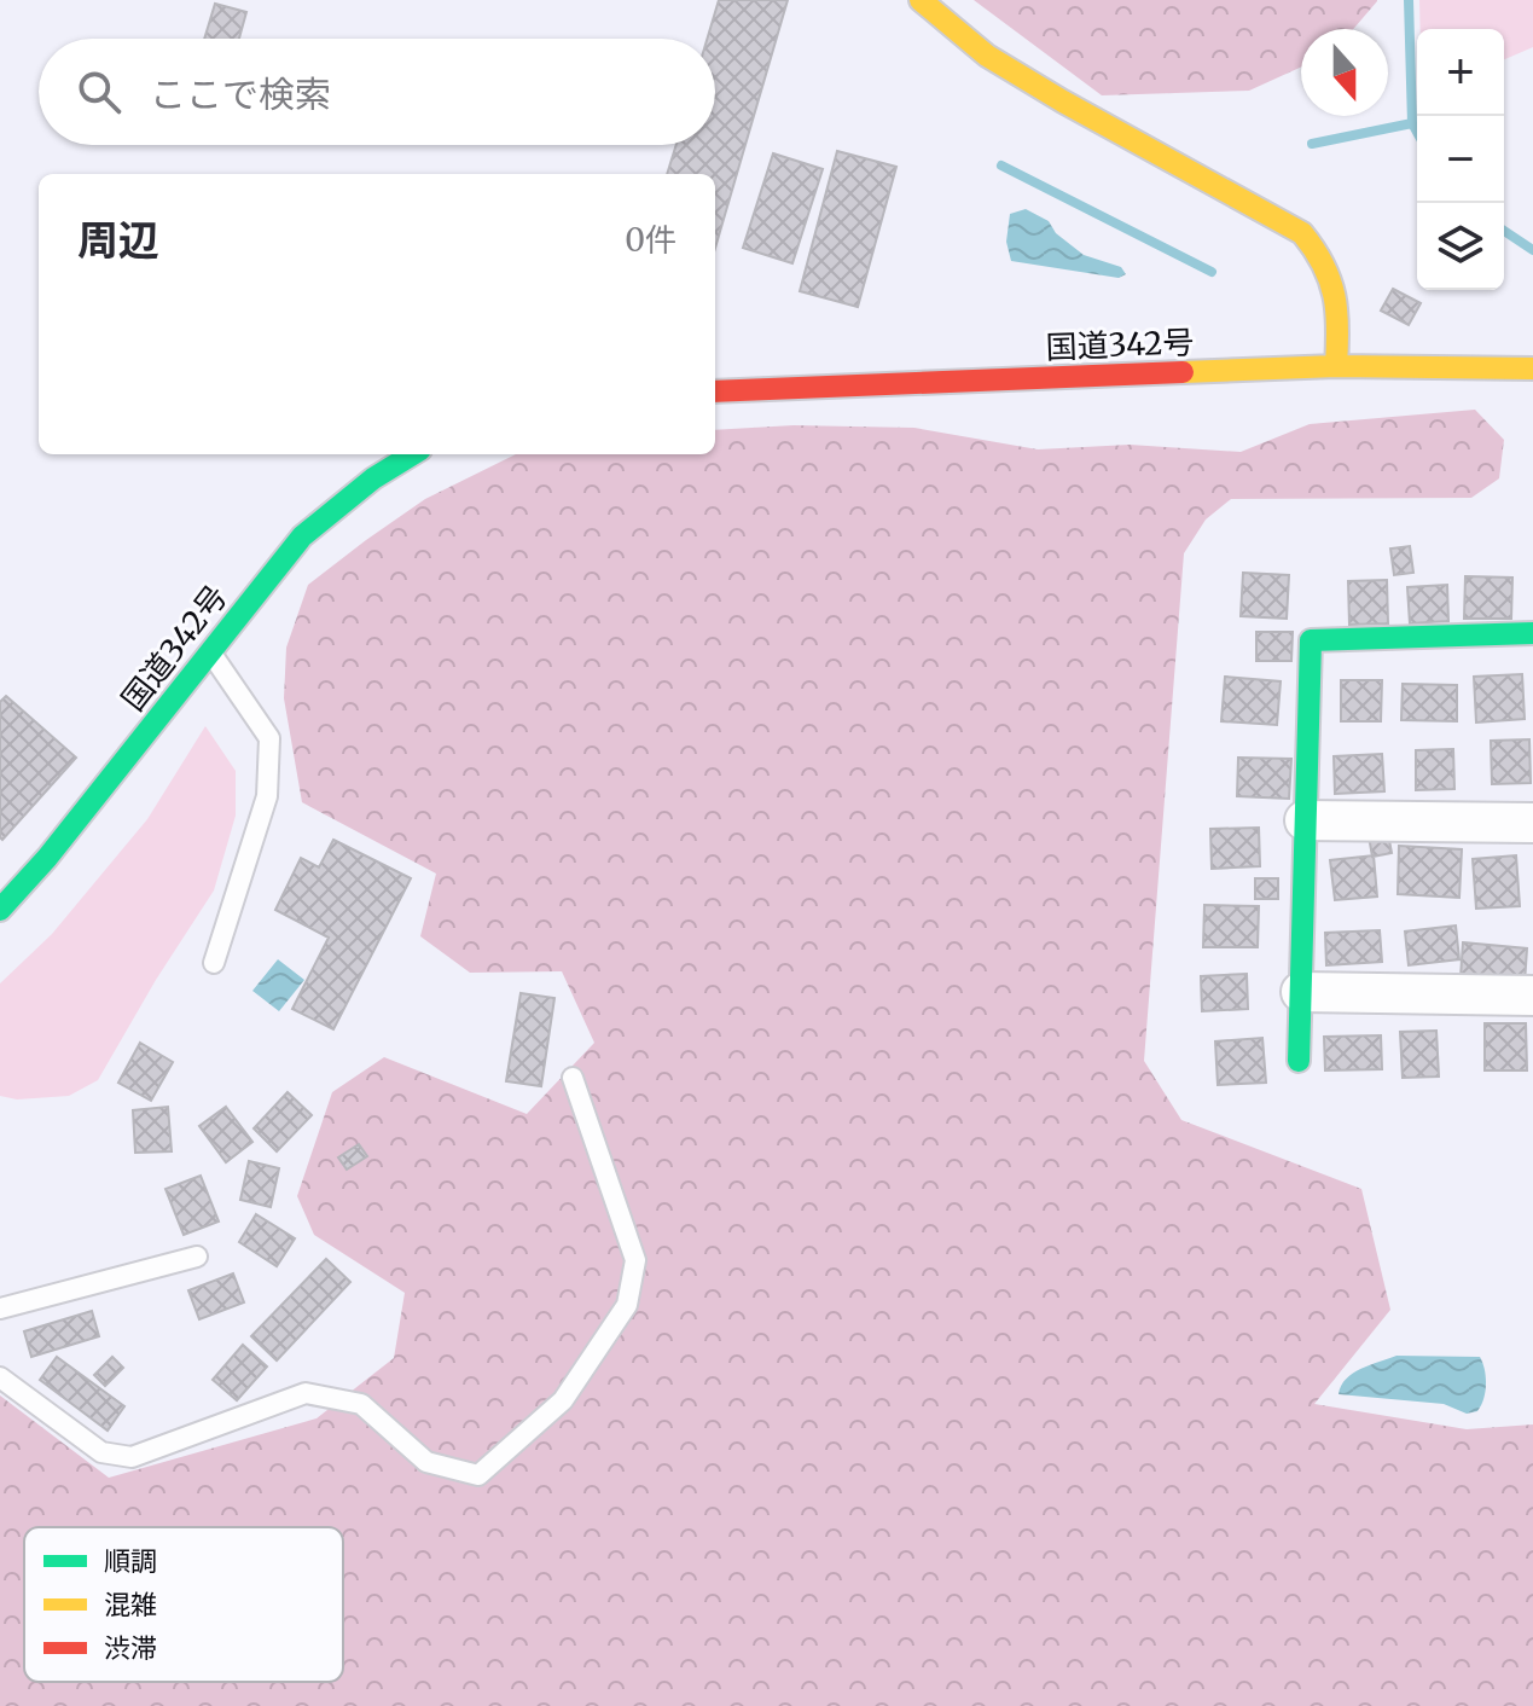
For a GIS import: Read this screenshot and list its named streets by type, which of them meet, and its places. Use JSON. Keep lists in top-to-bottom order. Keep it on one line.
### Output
{"streets":{"main road":["国道342号"]},"legend":["順調","混雑","渋滞"],"north":"bottom","page":{"map_buttons":["+","−"],"search":"ここで検索","heading":["周辺","0件"]}}
